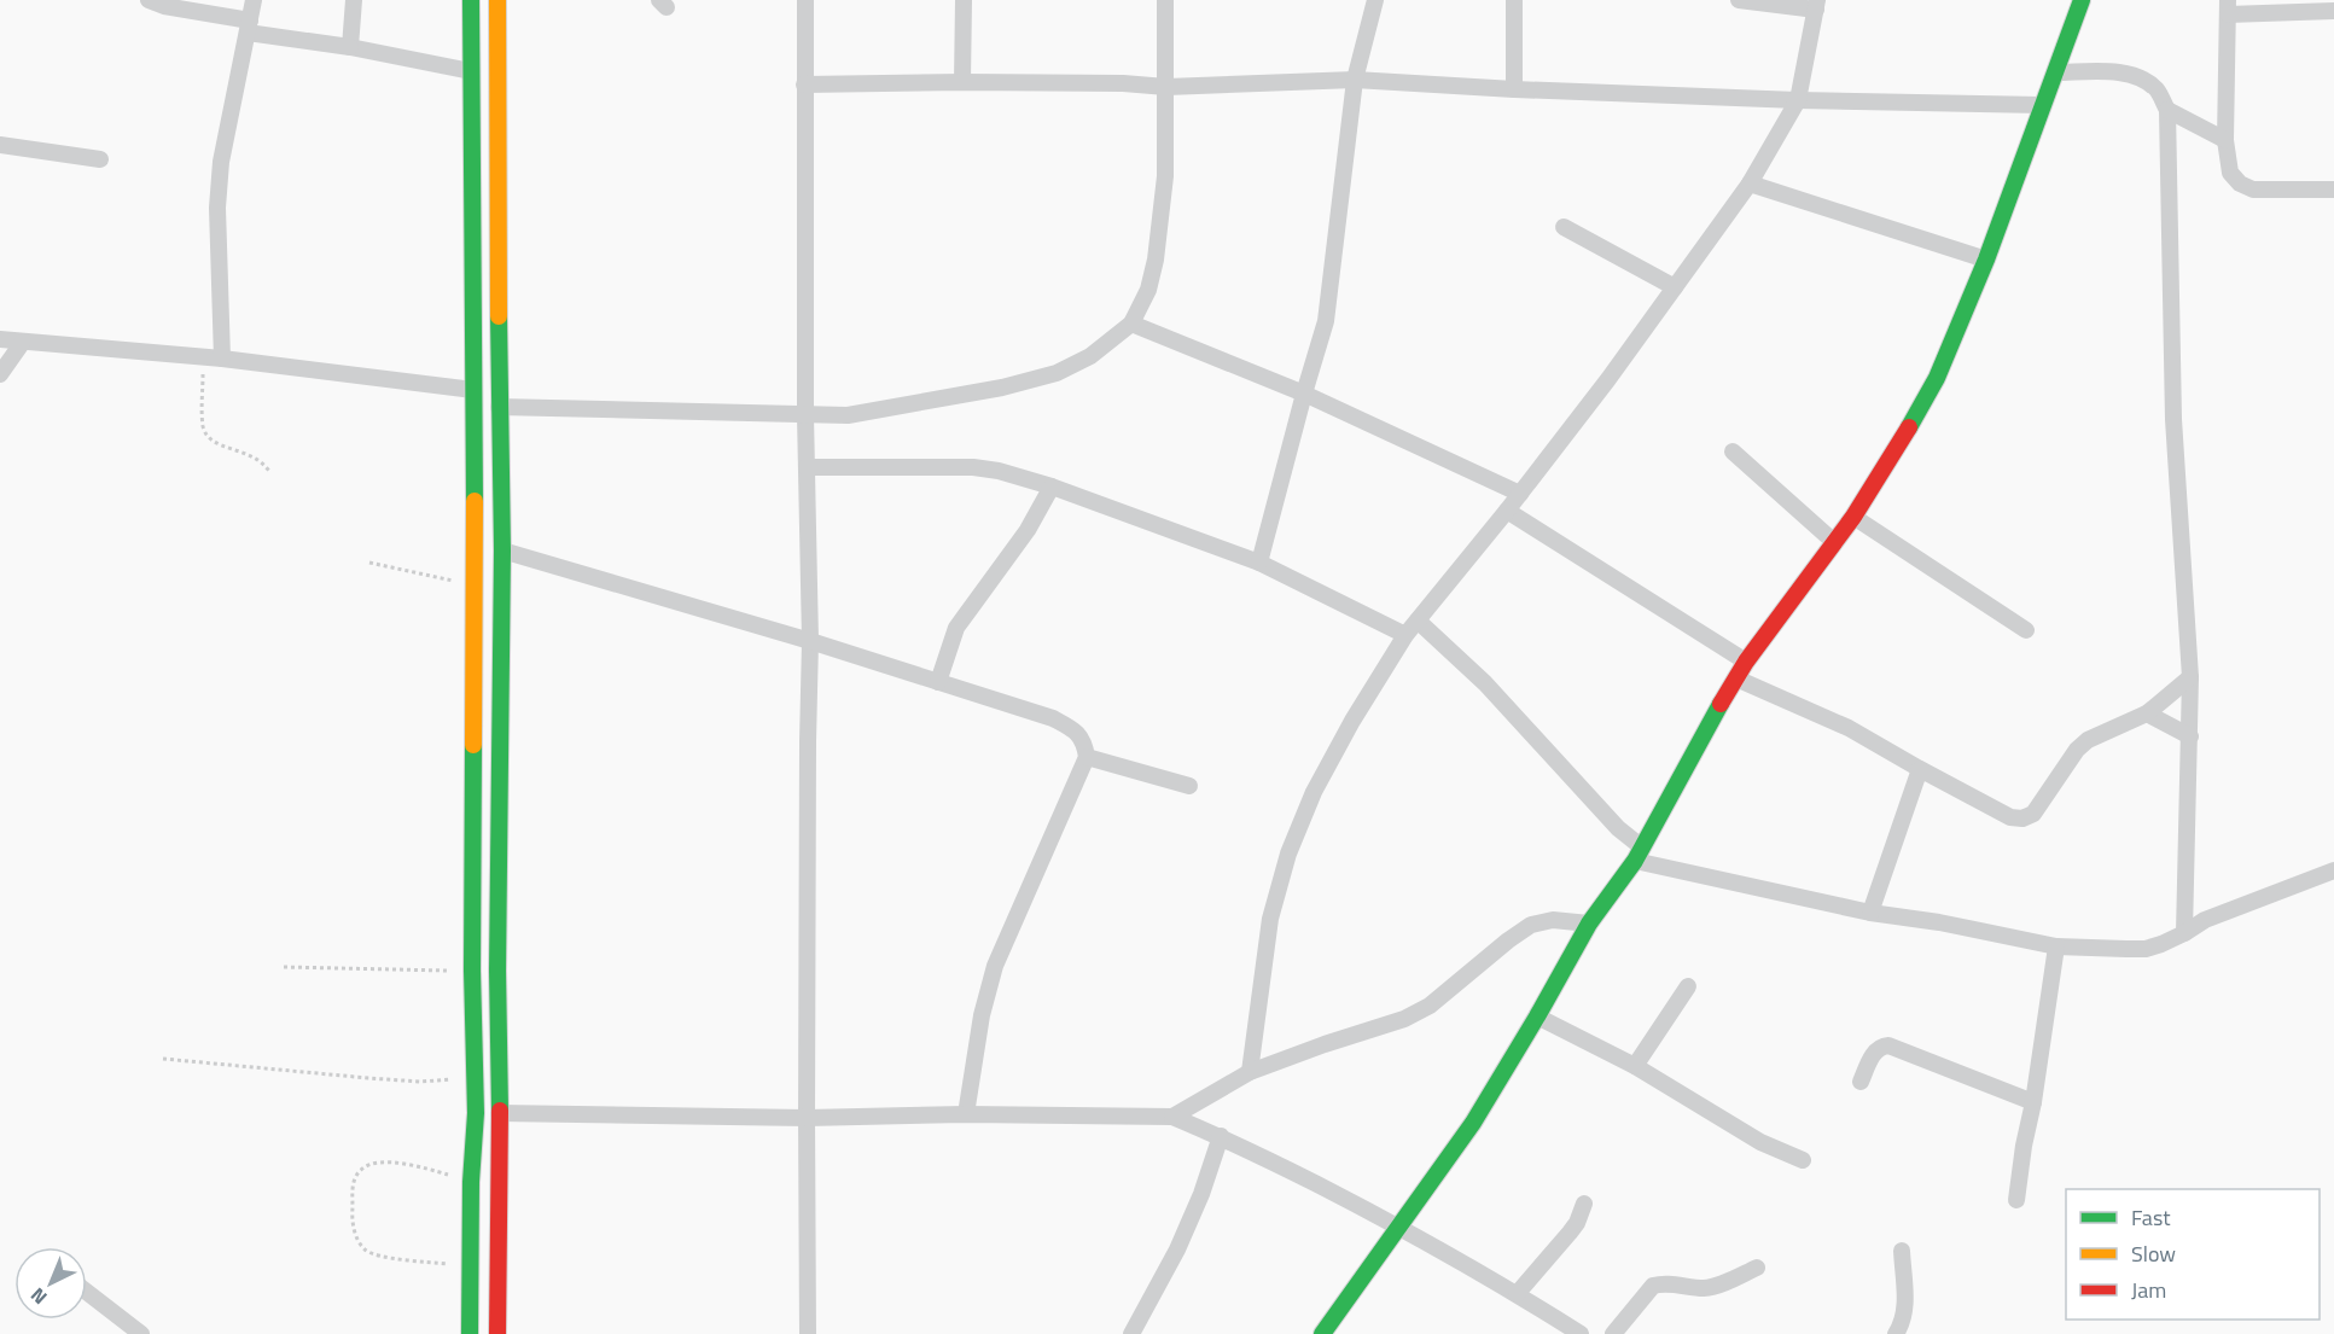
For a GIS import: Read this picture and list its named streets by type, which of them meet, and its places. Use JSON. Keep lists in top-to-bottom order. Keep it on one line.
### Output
{"legend":["Fast","Slow","Jam"],"north":"bottom left"}
